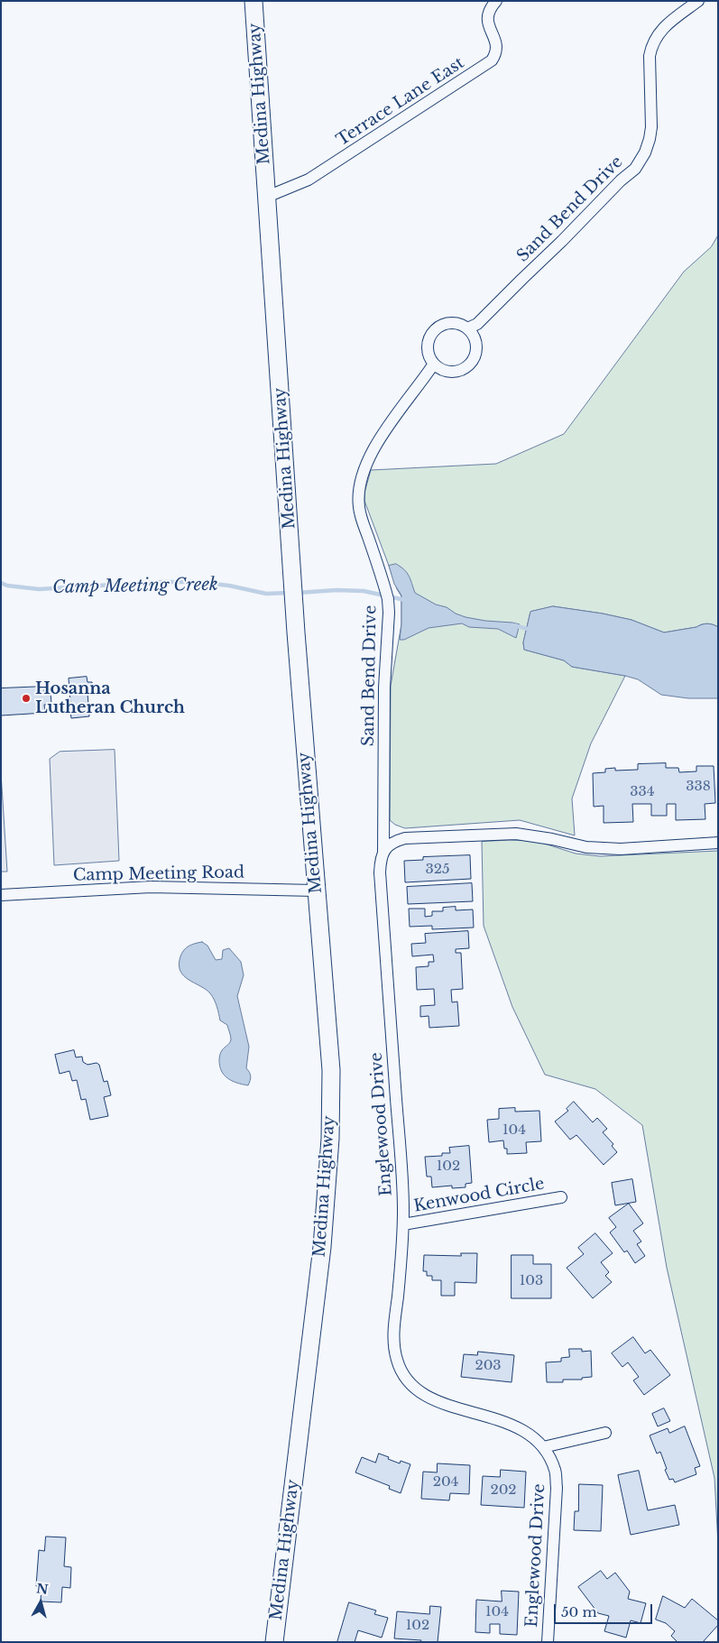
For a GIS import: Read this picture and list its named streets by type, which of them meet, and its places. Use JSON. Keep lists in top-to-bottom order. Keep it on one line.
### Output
{"streets":{"main road":["Medina Highway"],"street":["Terrace Lane East","Sand Bend Drive","Camp Meeting Road","Englewood Drive","Kenwood Circle"]},"crossings":[["Medina Highway","Terrace Lane East"],["Medina Highway","Camp Meeting Road"],["Sand Bend Drive","Englewood Drive"],["Englewood Drive","Kenwood Circle"]],"water":["Camp Meeting Creek"],"places":["Hosanna Lutheran Church"],"house_numbers":["338","334","325","104","102","103","203","204","202","104","102"],"scale_bar":"50 m","north":"top"}
